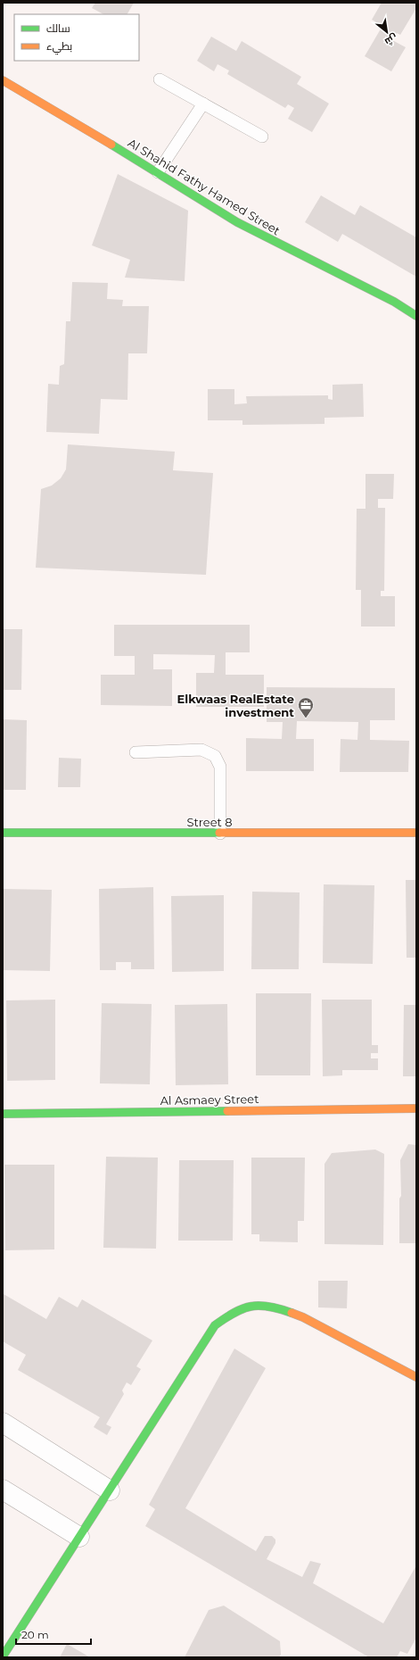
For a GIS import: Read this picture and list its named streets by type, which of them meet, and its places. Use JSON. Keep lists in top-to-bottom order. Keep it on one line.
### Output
{"streets":{"street":["Al Shahid Fathy Hamed Street","Street 8","Al Asmaey Street"]},"places":{"office":["Elkwaas RealEstate investment"]},"legend":["سالك","بطيء"],"scale_bar":"20 m","north":"bottom right"}
